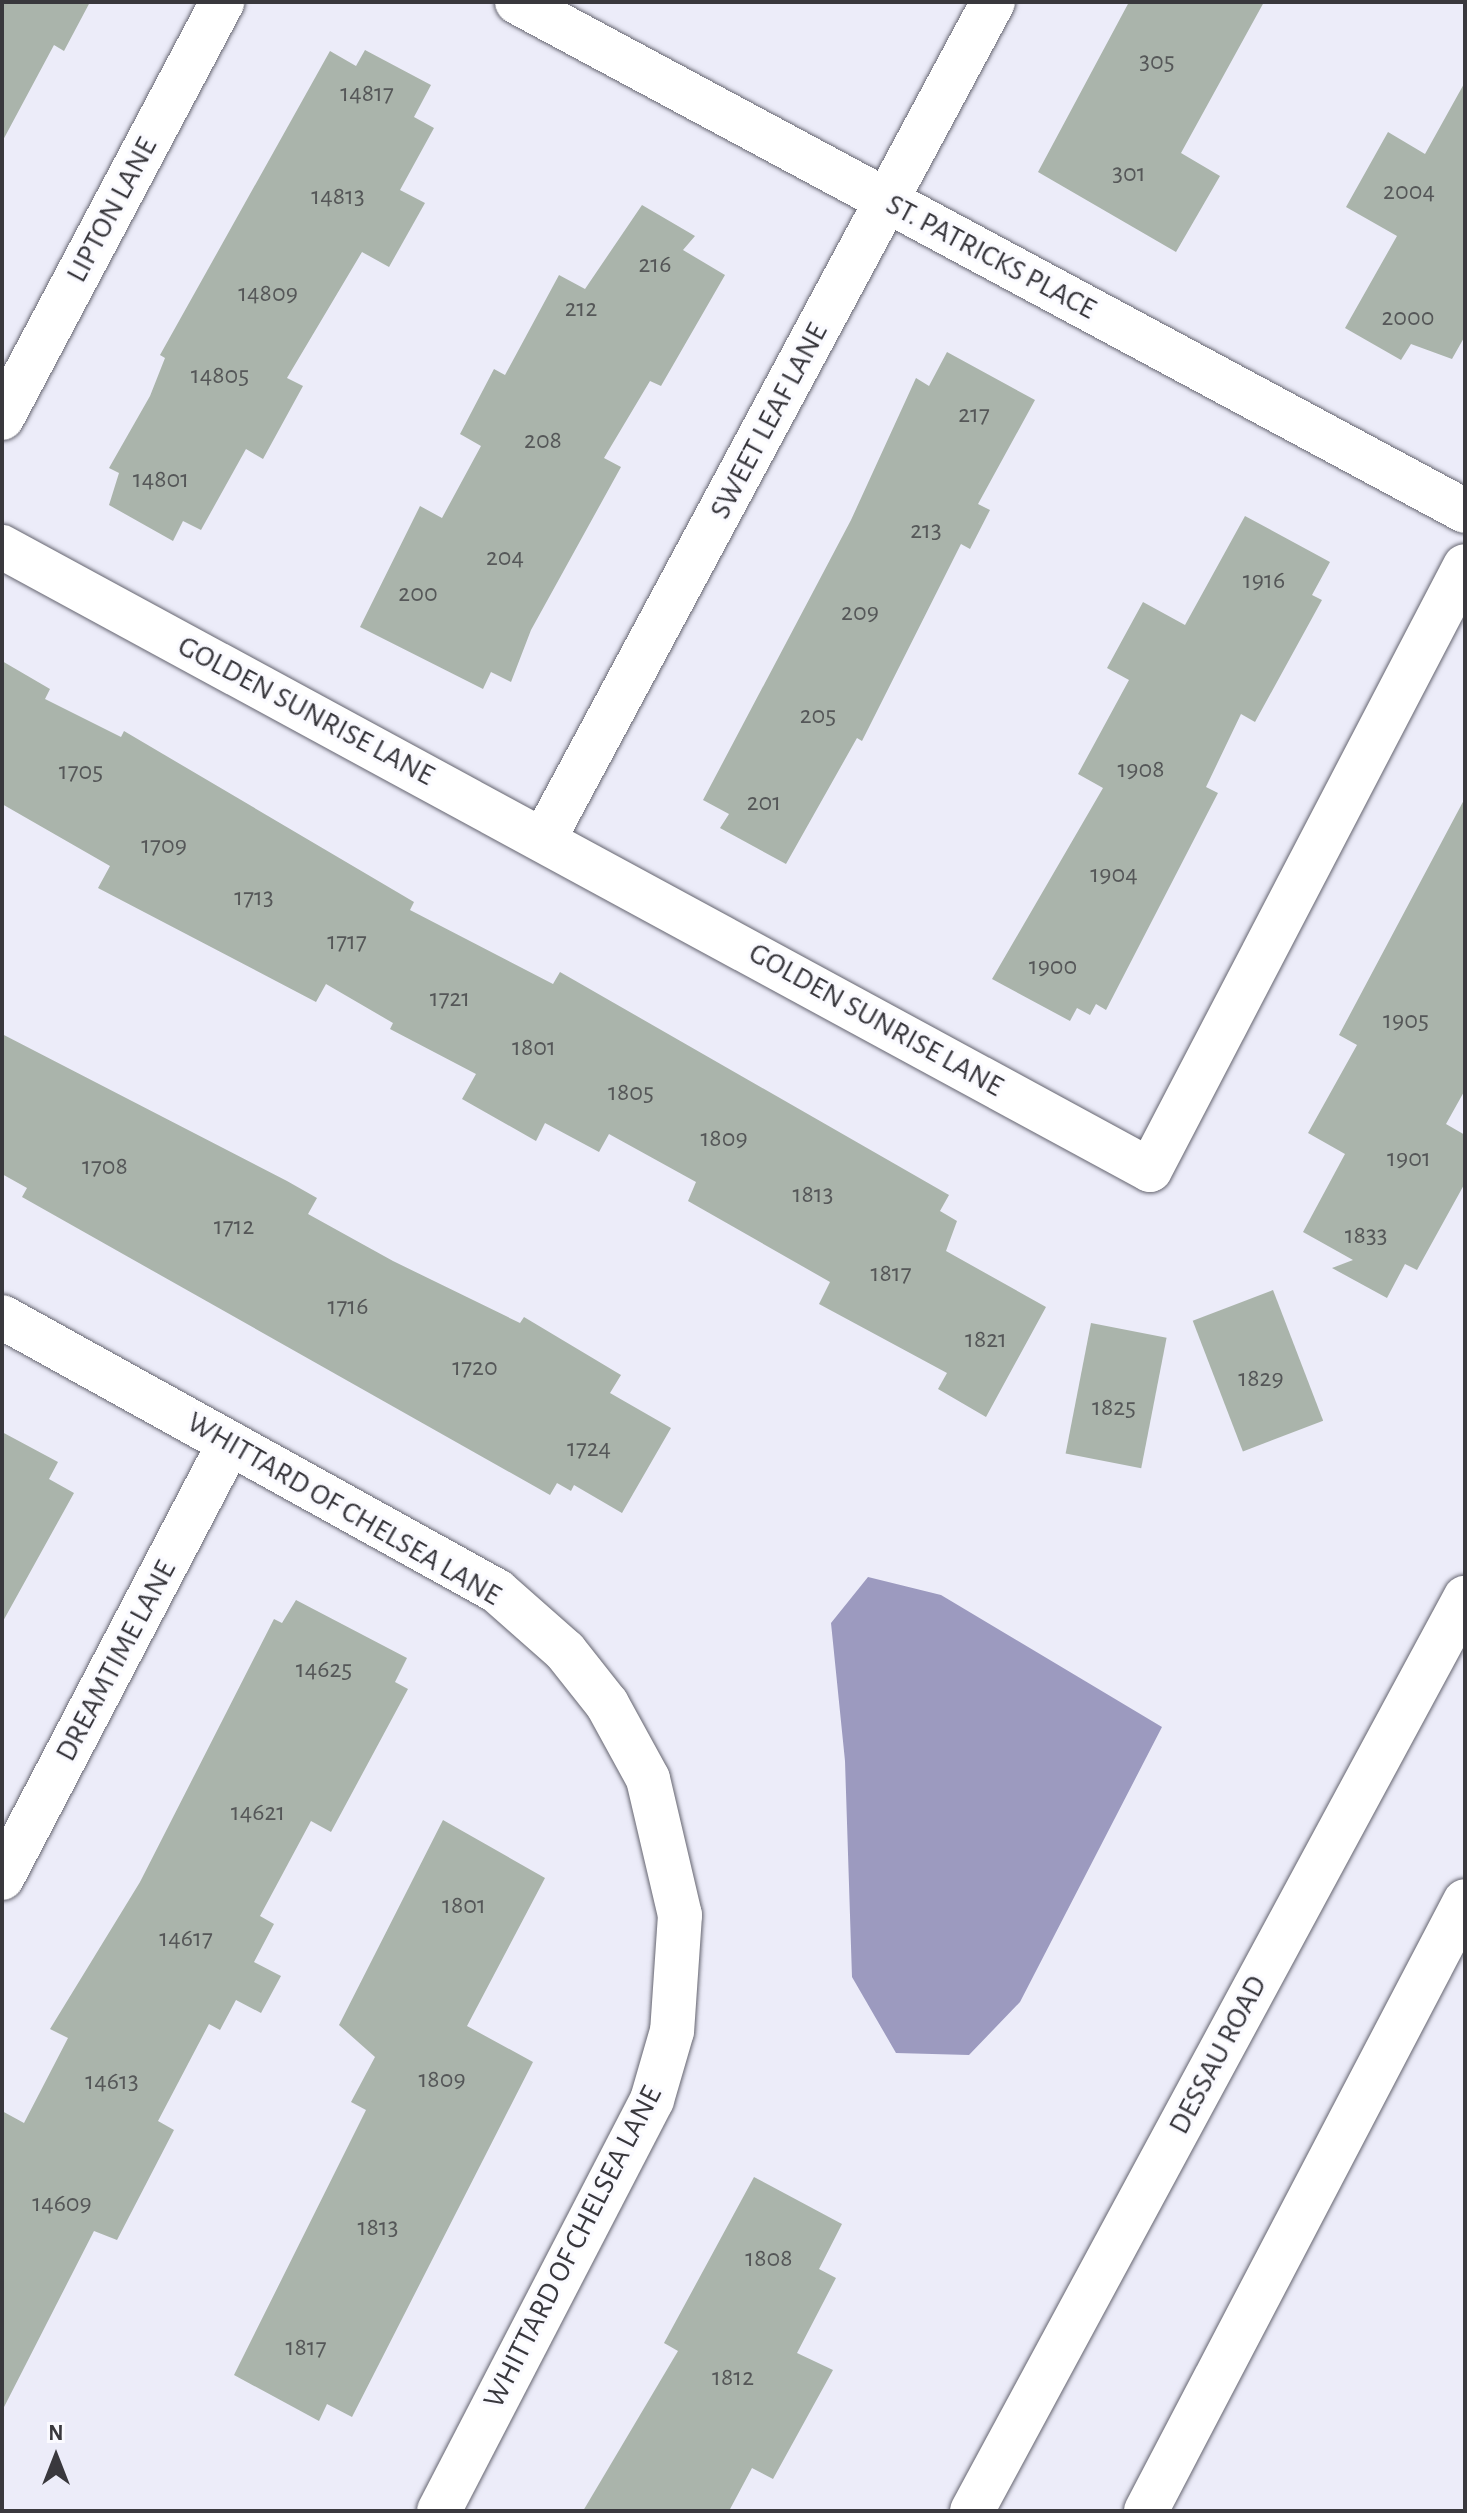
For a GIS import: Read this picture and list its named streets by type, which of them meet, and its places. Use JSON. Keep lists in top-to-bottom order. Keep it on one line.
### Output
{"streets":{"street":["LIPTON LANE","ST. PATRICKS PLACE","SWEET LEAF LANE","GOLDEN SUNRISE LANE","WHITTARD OF CHELSEA LANE","DREAMTIME LANE","DESSAU ROAD"]},"crossings":[["ST. PATRICKS PLACE","SWEET LEAF LANE"],["SWEET LEAF LANE","GOLDEN SUNRISE LANE"],["WHITTARD OF CHELSEA LANE","DREAMTIME LANE"]],"house_numbers":["305","14817","301","2004","14813","216","14809","212","2000","14805","217","208","14801","213","204","1916","200","209","205","1908","1705","201","1709","1904","1713","1717","1900","1721","1905","1801","1805","1809","1901","1708","1813","1712","1833","1817","1716","1821","1720","1829","1825","1724","14625","14621","1801","14617","1809","14613","14609","1813","1808","1817","1812"],"north":"top"}
